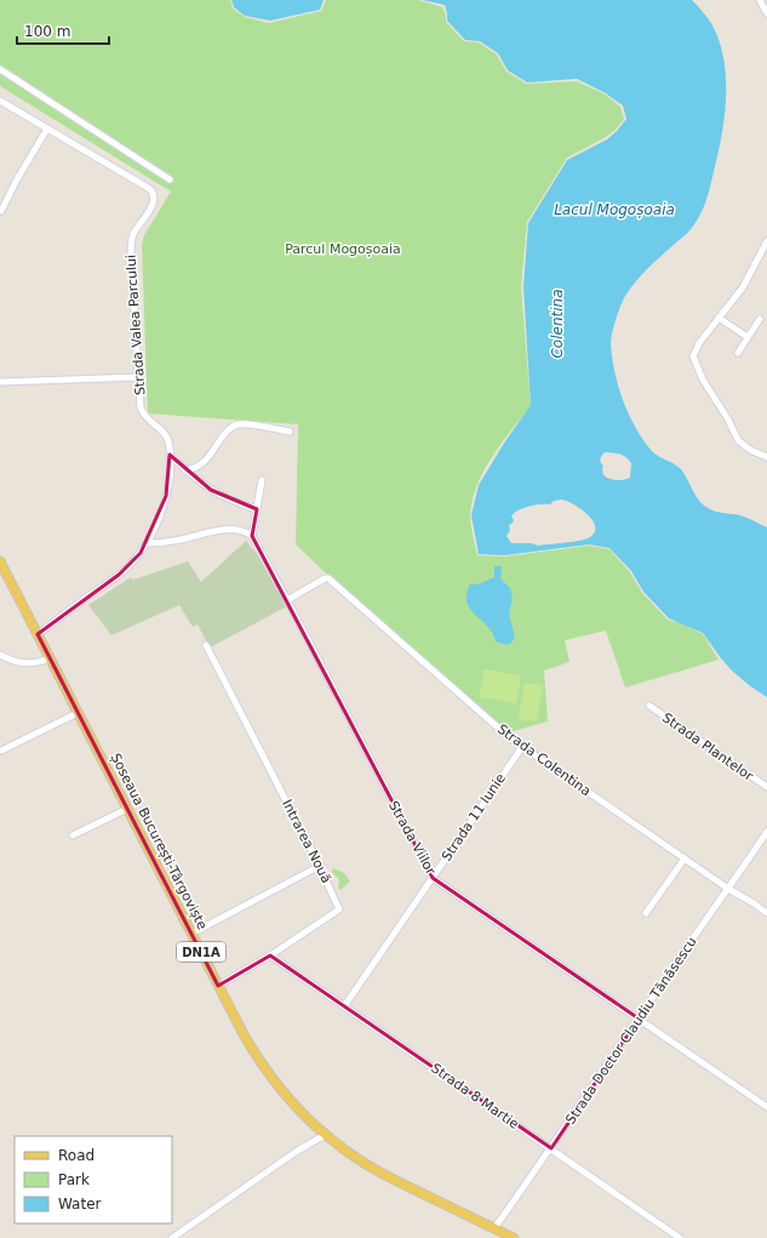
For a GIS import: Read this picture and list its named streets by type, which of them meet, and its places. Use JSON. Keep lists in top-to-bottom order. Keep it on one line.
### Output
{"streets":{"main road":["Șoseaua București-Târgoviște","DN1A"],"street":["Strada Valea Parcului","Strada Plantelor","Strada Colentina","Strada 11 Iunie","Strada Viilor","Intrarea Nouă","Strada Doctor Claudiu Tănăsescu","Strada 8 Martie"]},"crossings":[["Strada Valea Parcului","Șoseaua București-Târgoviște"],["Strada Colentina","Strada 11 Iunie"],["Strada Colentina","Strada Viilor"],["Strada Colentina","Strada Doctor Claudiu Tănăsescu"],["Strada 11 Iunie","Strada Viilor"],["Strada 11 Iunie","Strada 8 Martie"],["Strada Viilor","Strada Doctor Claudiu Tănăsescu"],["Șoseaua București-Târgoviște","Intrarea Nouă"],["Șoseaua București-Târgoviște","Strada Doctor Claudiu Tănăsescu"],["Intrarea Nouă","Strada 8 Martie"],["Strada Doctor Claudiu Tănăsescu","Strada 8 Martie"]],"water":["Lacul Mogoșoaia","Colentina"],"parks":["Parcul Mogoșoaia"],"legend":["Road","Park","Water"],"scale_bar":"100 m"}
